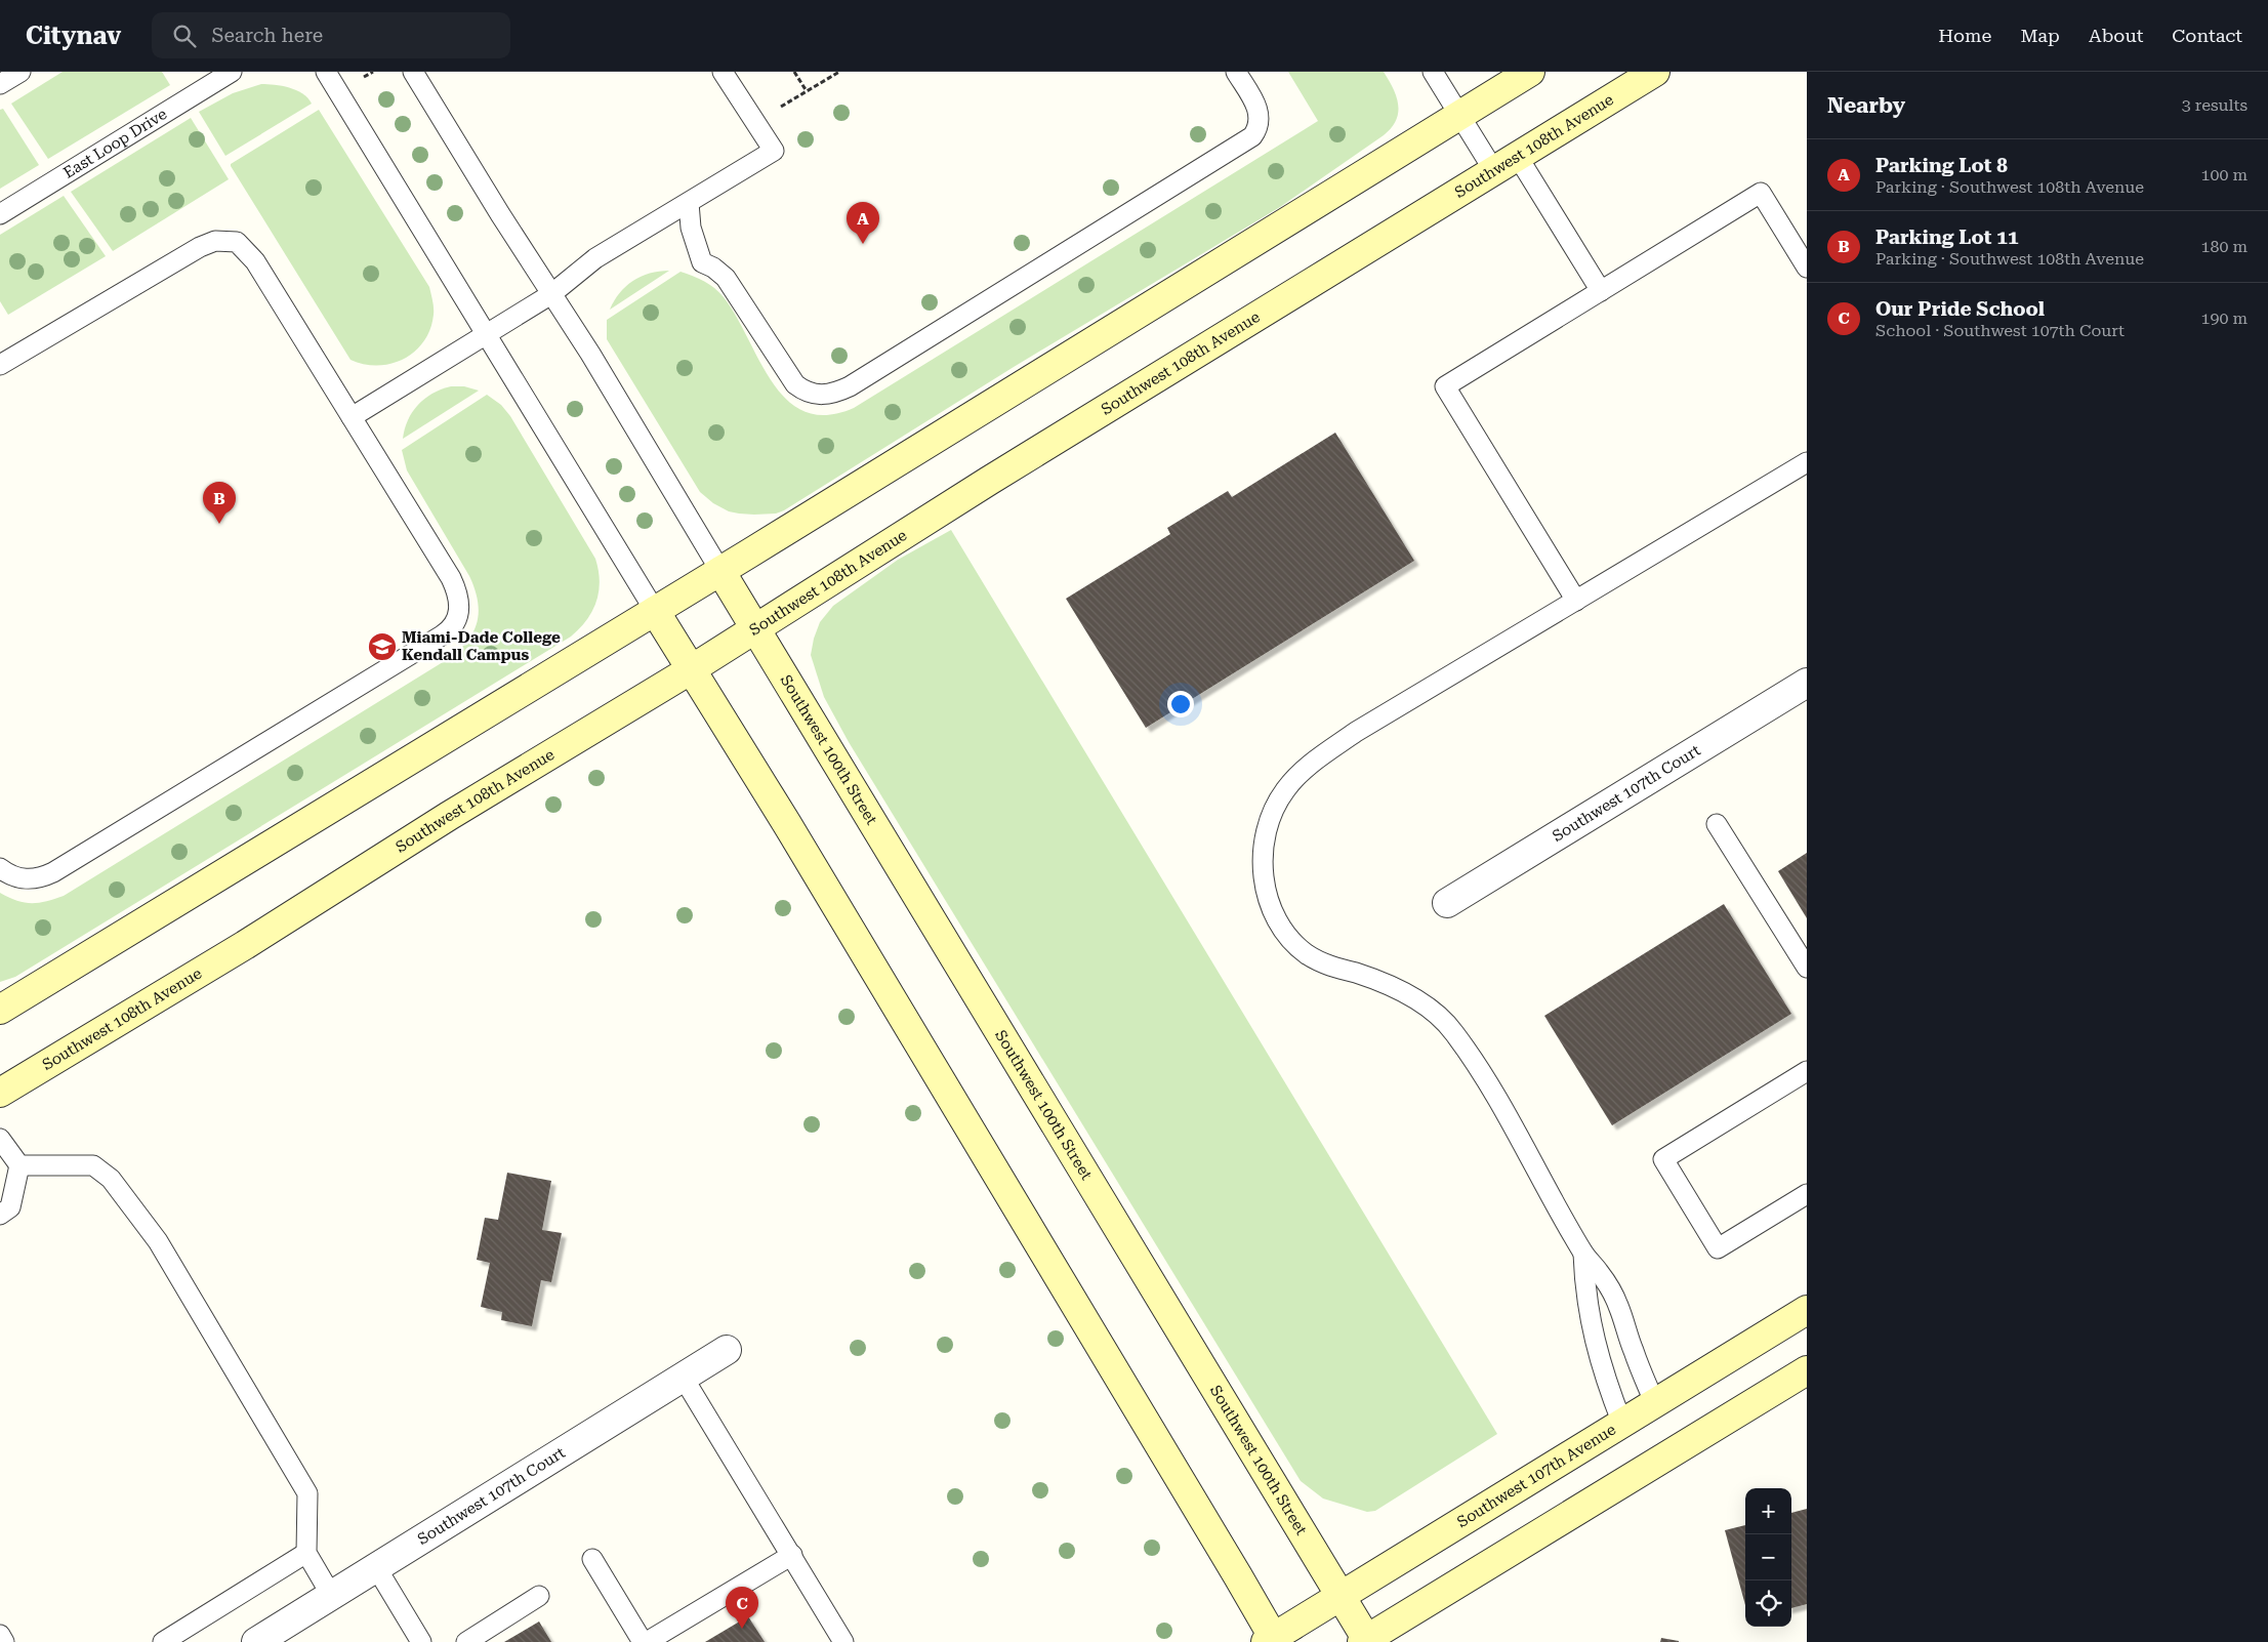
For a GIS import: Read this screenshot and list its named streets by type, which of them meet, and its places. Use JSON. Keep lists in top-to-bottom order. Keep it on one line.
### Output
{"streets":{"street":["Southwest 108th Avenue","Southwest 100th Street","Southwest 107th Court","Southwest 107th Avenue"],"lane":["East Loop Drive"]},"crossings":[["Southwest 108th Avenue","Southwest 100th Street"],["Southwest 100th Street","Southwest 107th Avenue"]],"places":{"school or university":["Miami-Dade College Kendall Campus"]},"page":{"header":"Citynav","search":"Search here","nav":["Home","Map","About","Contact"],"heading":["Nearby","3 results"],"list":[{"mark":"A","name":"Parking Lot 8","note":"Parking · Southwest 108th Avenue","value":"100 m"},{"mark":"B","name":"Parking Lot 11","note":"Parking · Southwest 108th Avenue","value":"180 m"},{"mark":"C","name":"Our Pride School","note":"School · Southwest 107th Court","value":"190 m"}],"pins":["A","B","C"],"map_buttons":["+","−"]}}
